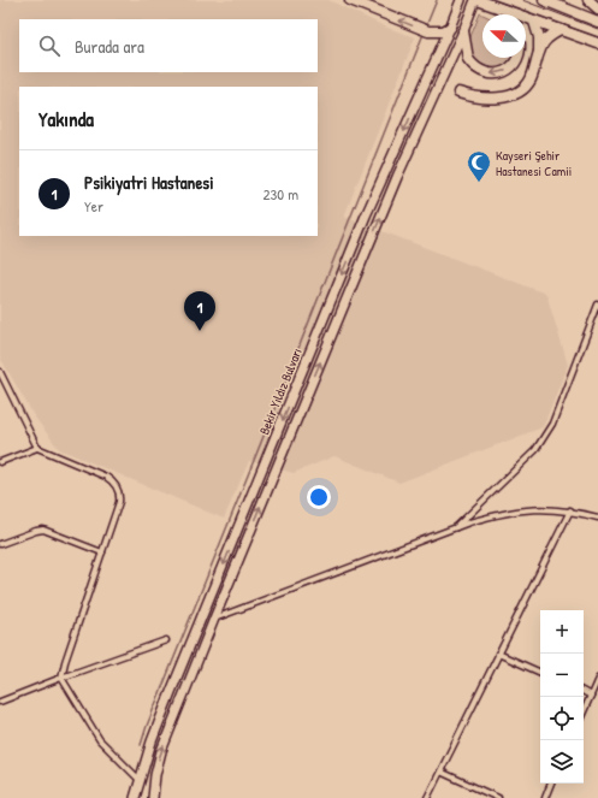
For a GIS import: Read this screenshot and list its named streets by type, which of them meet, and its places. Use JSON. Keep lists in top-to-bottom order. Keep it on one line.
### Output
{"streets":{"main road":["Bekir Yıldız Bulvarı"]},"places":{"mosque":["Kayseri Şehir Hastanesi Camii"]},"north":"left","page":{"search":"Burada ara","heading":"Yakında","list":[{"mark":"1","name":"Psikiyatri Hastanesi","note":"Yer","value":"230 m"}],"pins":"1","map_buttons":["+","−"]}}
